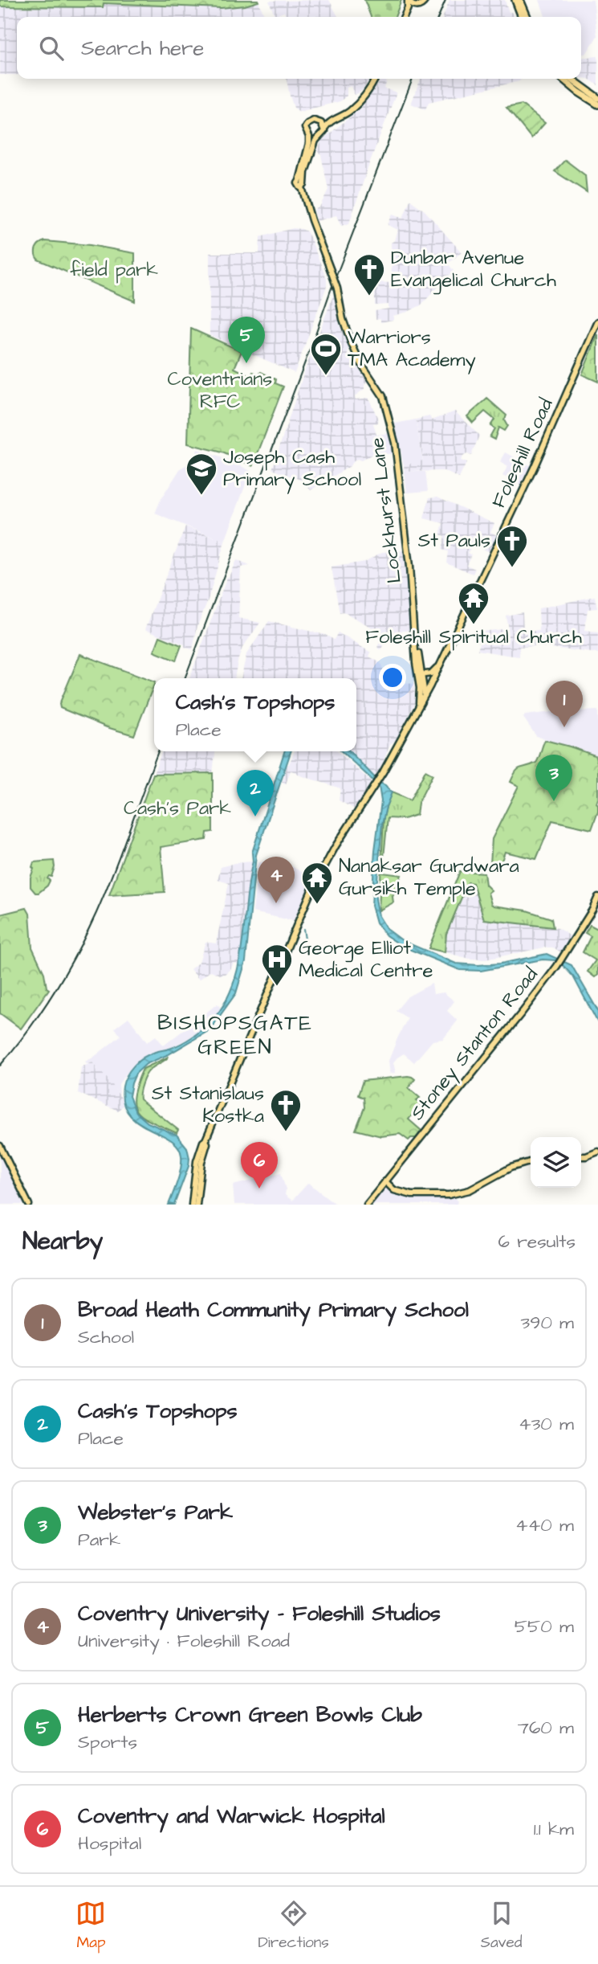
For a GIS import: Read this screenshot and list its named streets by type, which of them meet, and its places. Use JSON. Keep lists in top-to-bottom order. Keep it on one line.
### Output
{"streets":{"main road":["Foleshill Road","Lockhurst Lane","Stoney Stanton Road"]},"crossings":[["Foleshill Road","Lockhurst Lane"]],"districts":["BISHOPSGATE GREEN"],"parks":["field park","Coventrians RFC","Cash's Park"],"places":{"church":["Dunbar Avenue Evangelical Church","St Pauls","St Stanislaus Kostka"],"sports":["Warriors TMA Academy"],"school or university":["Joseph Cash Primary School"],"temple":["Foleshill Spiritual Church","Nanaksar Gurdwara Gursikh Temple"],"hospital":["George Elliot Medical Centre"]},"page":{"search":"Search here","pins":["5","1","3","2","4","6"],"popup":["Cash's Topshops","Place"],"heading":["Nearby","6 results"],"list":[{"mark":"1","name":"Broad Heath Community Primary School","note":"School","value":"390 m"},{"mark":"2","name":"Cash's Topshops","note":"Place","value":"430 m"},{"mark":"3","name":"Webster's Park","note":"Park","value":"440 m"},{"mark":"4","name":"Coventry University - Foleshill Studios","note":"University · Foleshill Road","value":"550 m"},{"mark":"5","name":"Herberts Crown Green Bowls Club","note":"Sports","value":"760 m"},{"mark":"6","name":"Coventry and Warwick Hospital","note":"Hospital","value":"1.1 km"}],"nav":["Map","Directions","Saved"]}}
